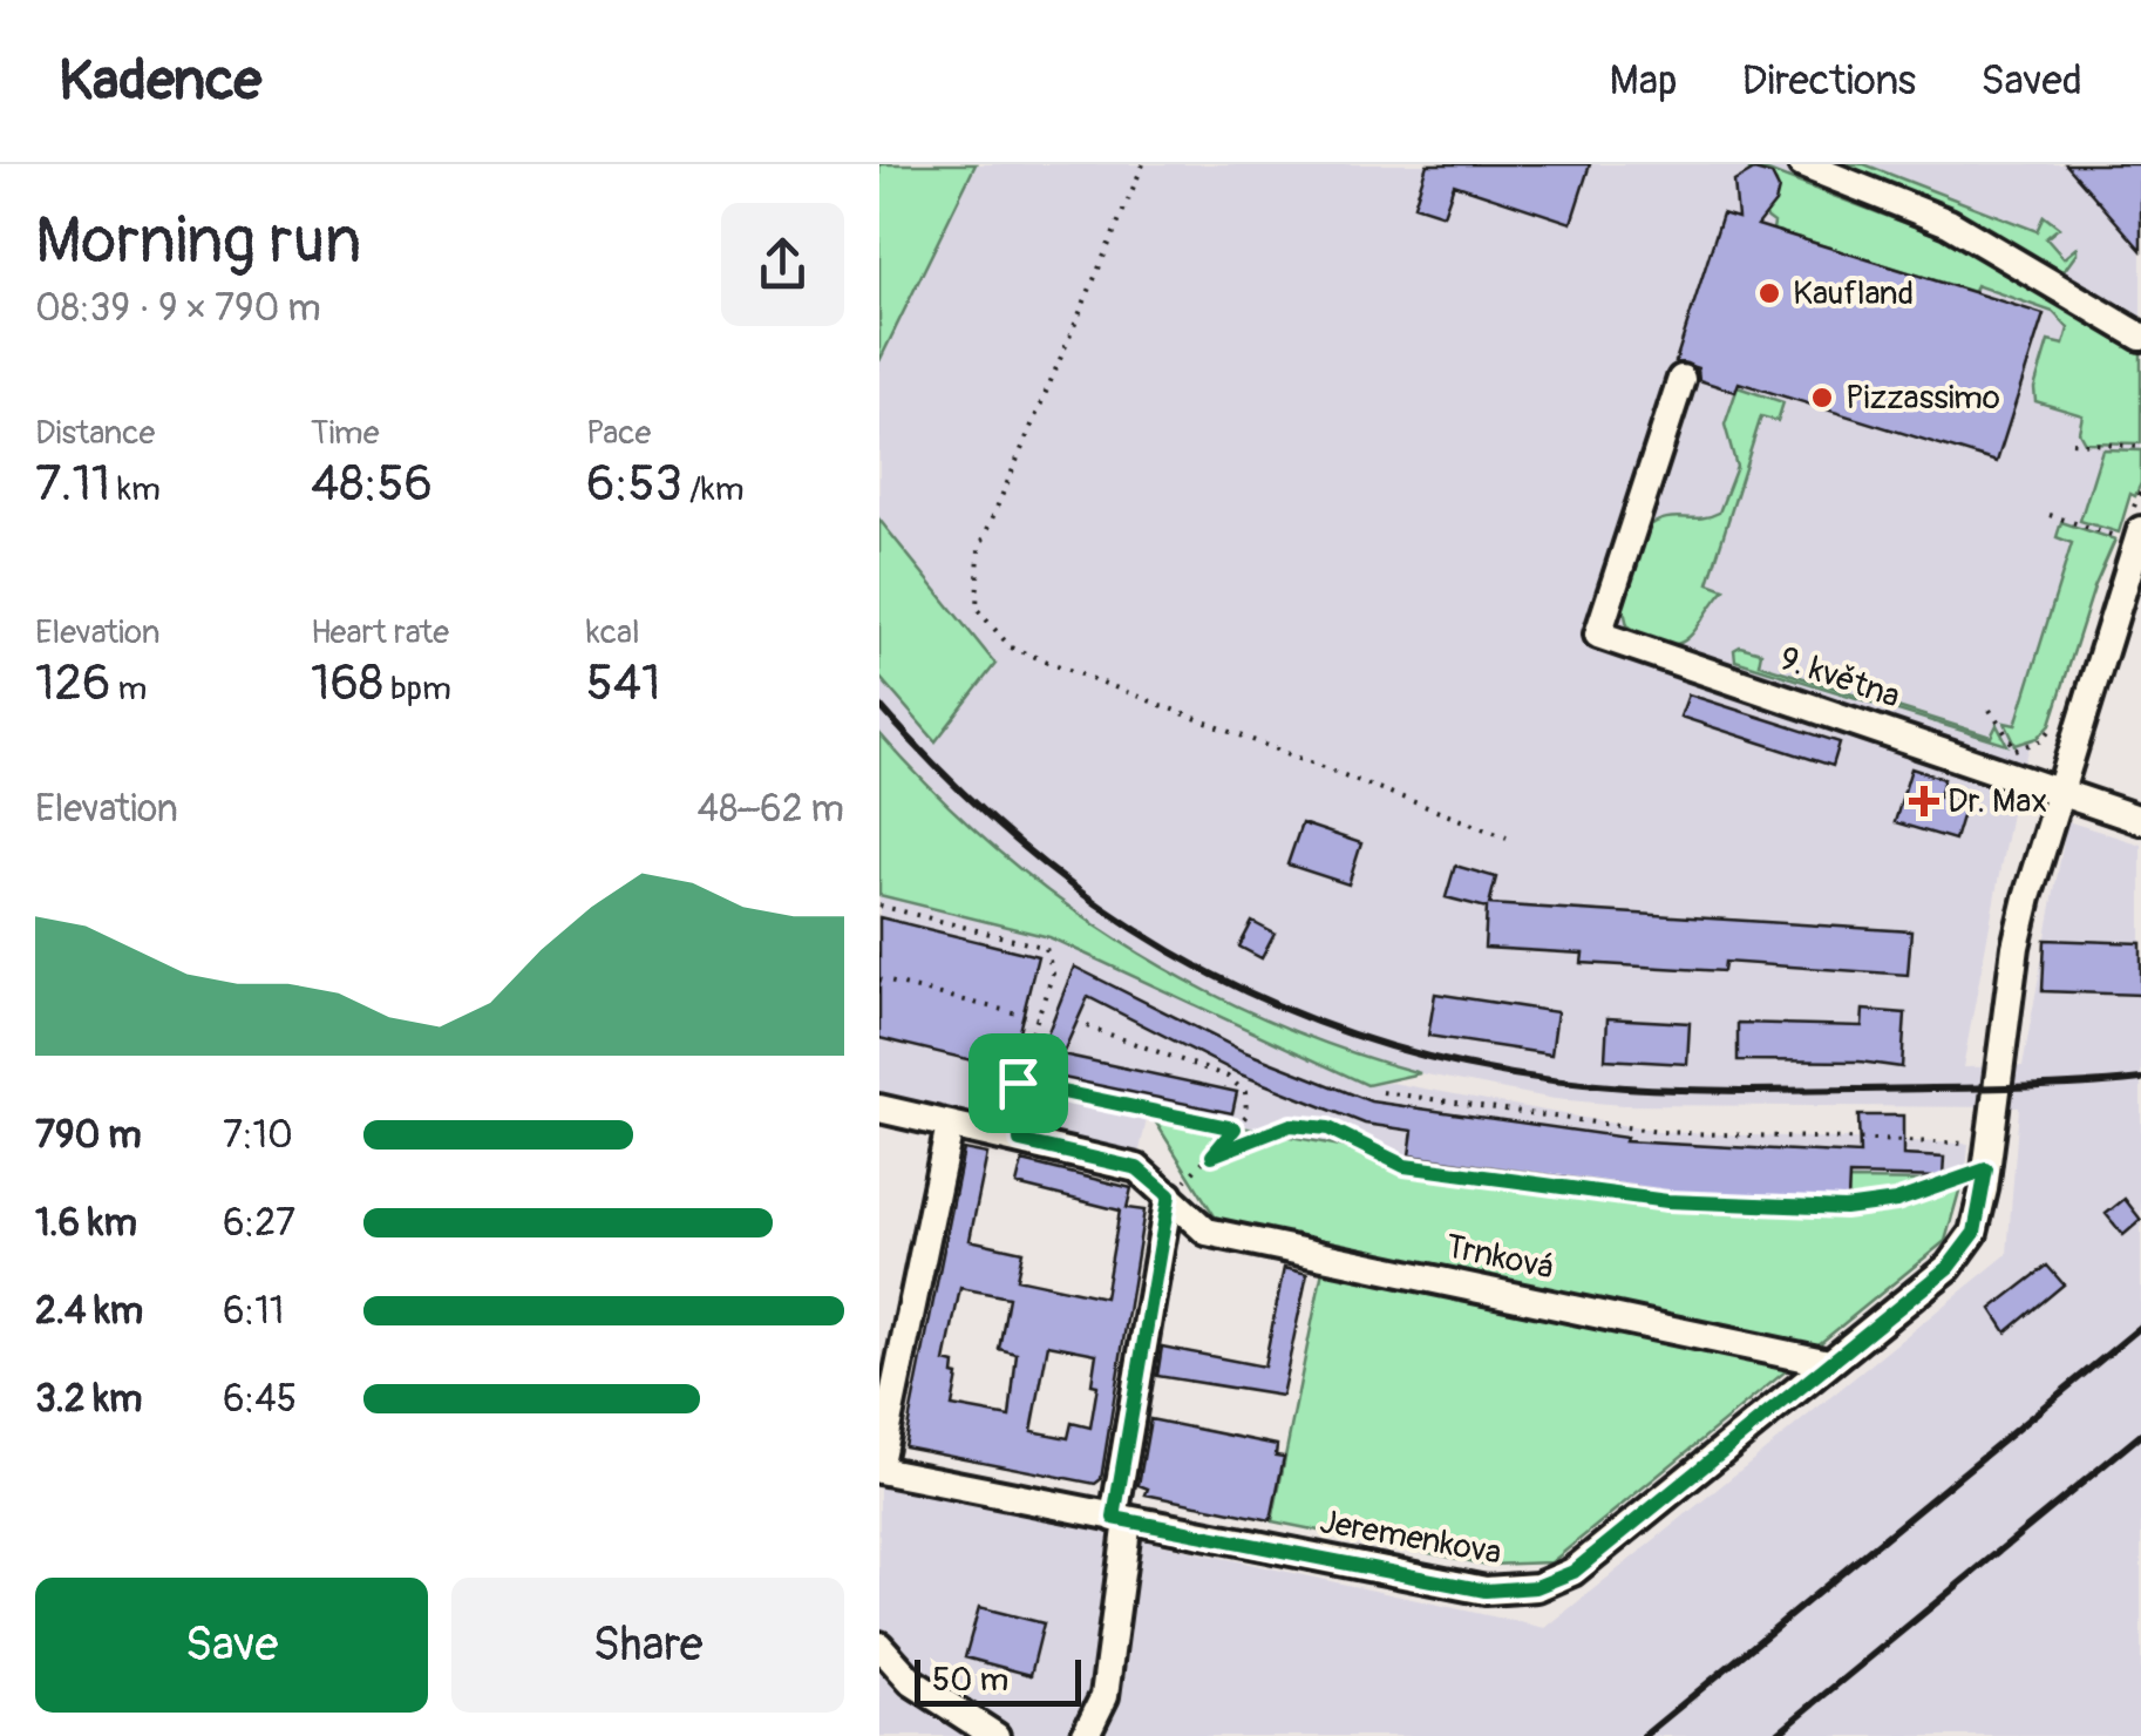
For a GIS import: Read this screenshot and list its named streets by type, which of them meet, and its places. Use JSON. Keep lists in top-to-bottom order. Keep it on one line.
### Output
{"streets":{"street":["9. května","Trnková","Jeremenkova"]},"crossings":[["Trnková","Jeremenkova"]],"places":{"other":["Kaufland","Pizzassimo"],"health":["Dr. Max"]},"scale_bar":"50 m","page":{"header":"Kadence","nav":["Map","Directions","Saved"],"heading":["Morning run","08:39 · 9 × 790 m"],"stats":[["Distance","7.11 km"],["Time","48:56"],["Pace","6:53 /km"],["Elevation","126 m"],["Heart rate","168 bpm"],["kcal","541"]],"chart":["Elevation","48–62 m"],"list":[{"name":"790 m","note":"7:10"},{"name":"1.6 km","note":"6:27"},{"name":"2.4 km","note":"6:11"},{"name":"3.2 km","note":"6:45"}],"buttons":["Save","Share"],"scale":"50 m"}}
